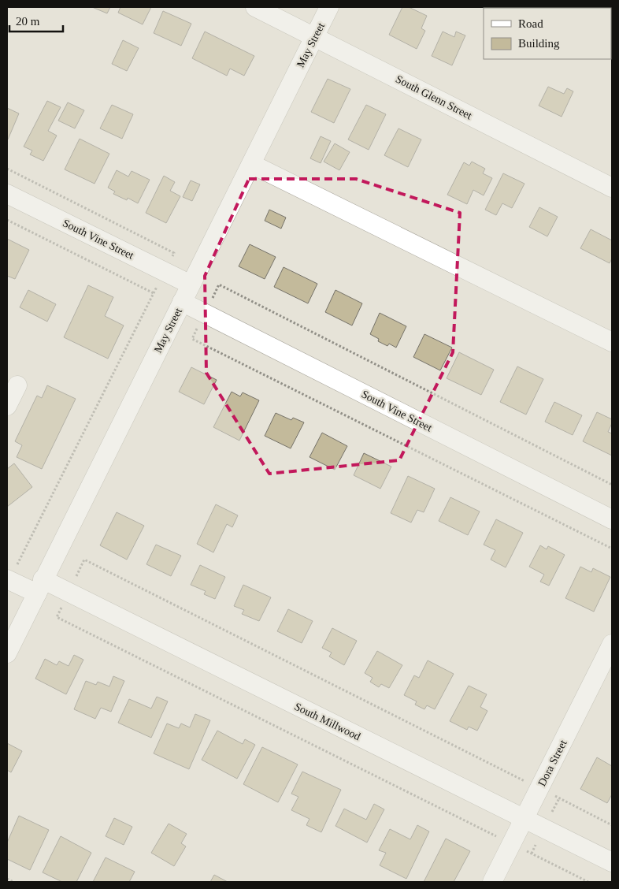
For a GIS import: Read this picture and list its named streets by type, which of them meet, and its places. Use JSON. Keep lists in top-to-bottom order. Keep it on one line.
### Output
{"streets":{"street":["May Street","South Glenn Street","South Vine Street","South Millwood","Dora Street"]},"crossings":[["May Street","South Glenn Street"],["May Street","South Vine Street"],["May Street","South Millwood"],["South Millwood","Dora Street"]],"legend":["Road","Building"],"scale_bar":"20 m"}
